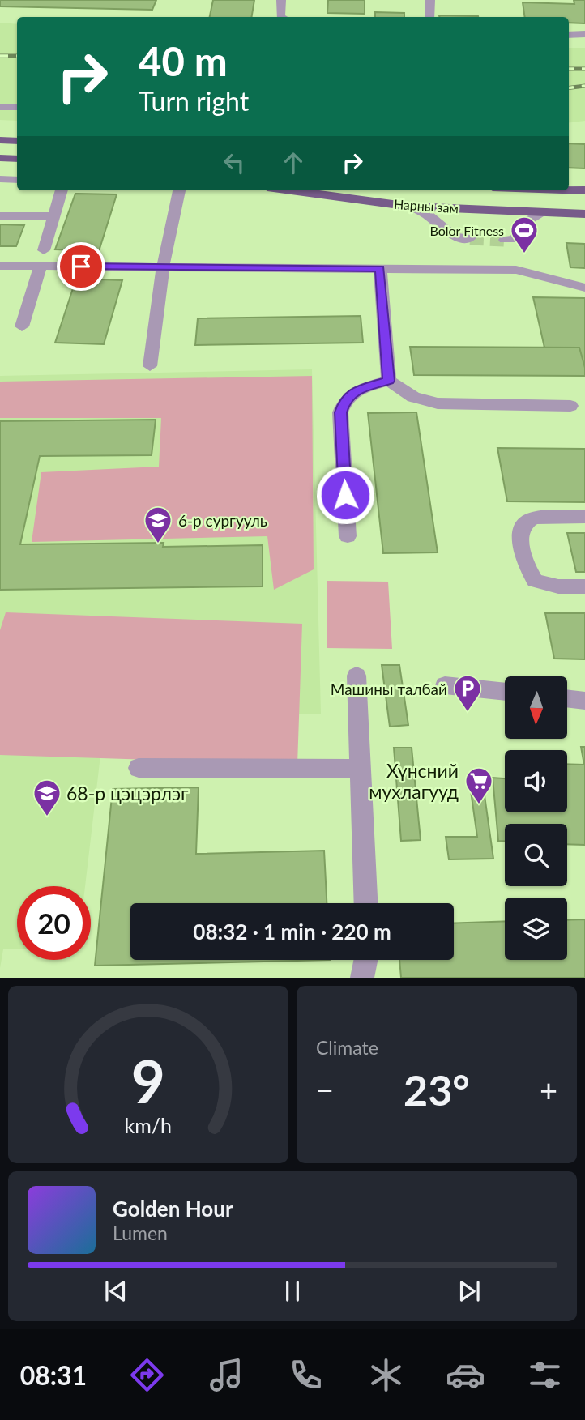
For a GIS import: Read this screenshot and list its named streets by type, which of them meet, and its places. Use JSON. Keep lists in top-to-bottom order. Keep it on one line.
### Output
{"streets":{"main road":["Нарны зам"]},"places":{"sports":["Bolor Fitness"],"school or university":["6-р сургууль","68-р цэцэрлэг"],"parking":["Машины талбай"],"supermarket":["Хүнсний мухлагууд"]},"north":"bottom","page":{"turn":["40 m","Turn right"],"limit":"20","trip":"08:32 · 1 min · 220 m","tile":"Climate","heat":["−","23°","+"],"song":["Golden Hour","Lumen"],"tabs":"08:31","gauge":["9","km/h"]}}
